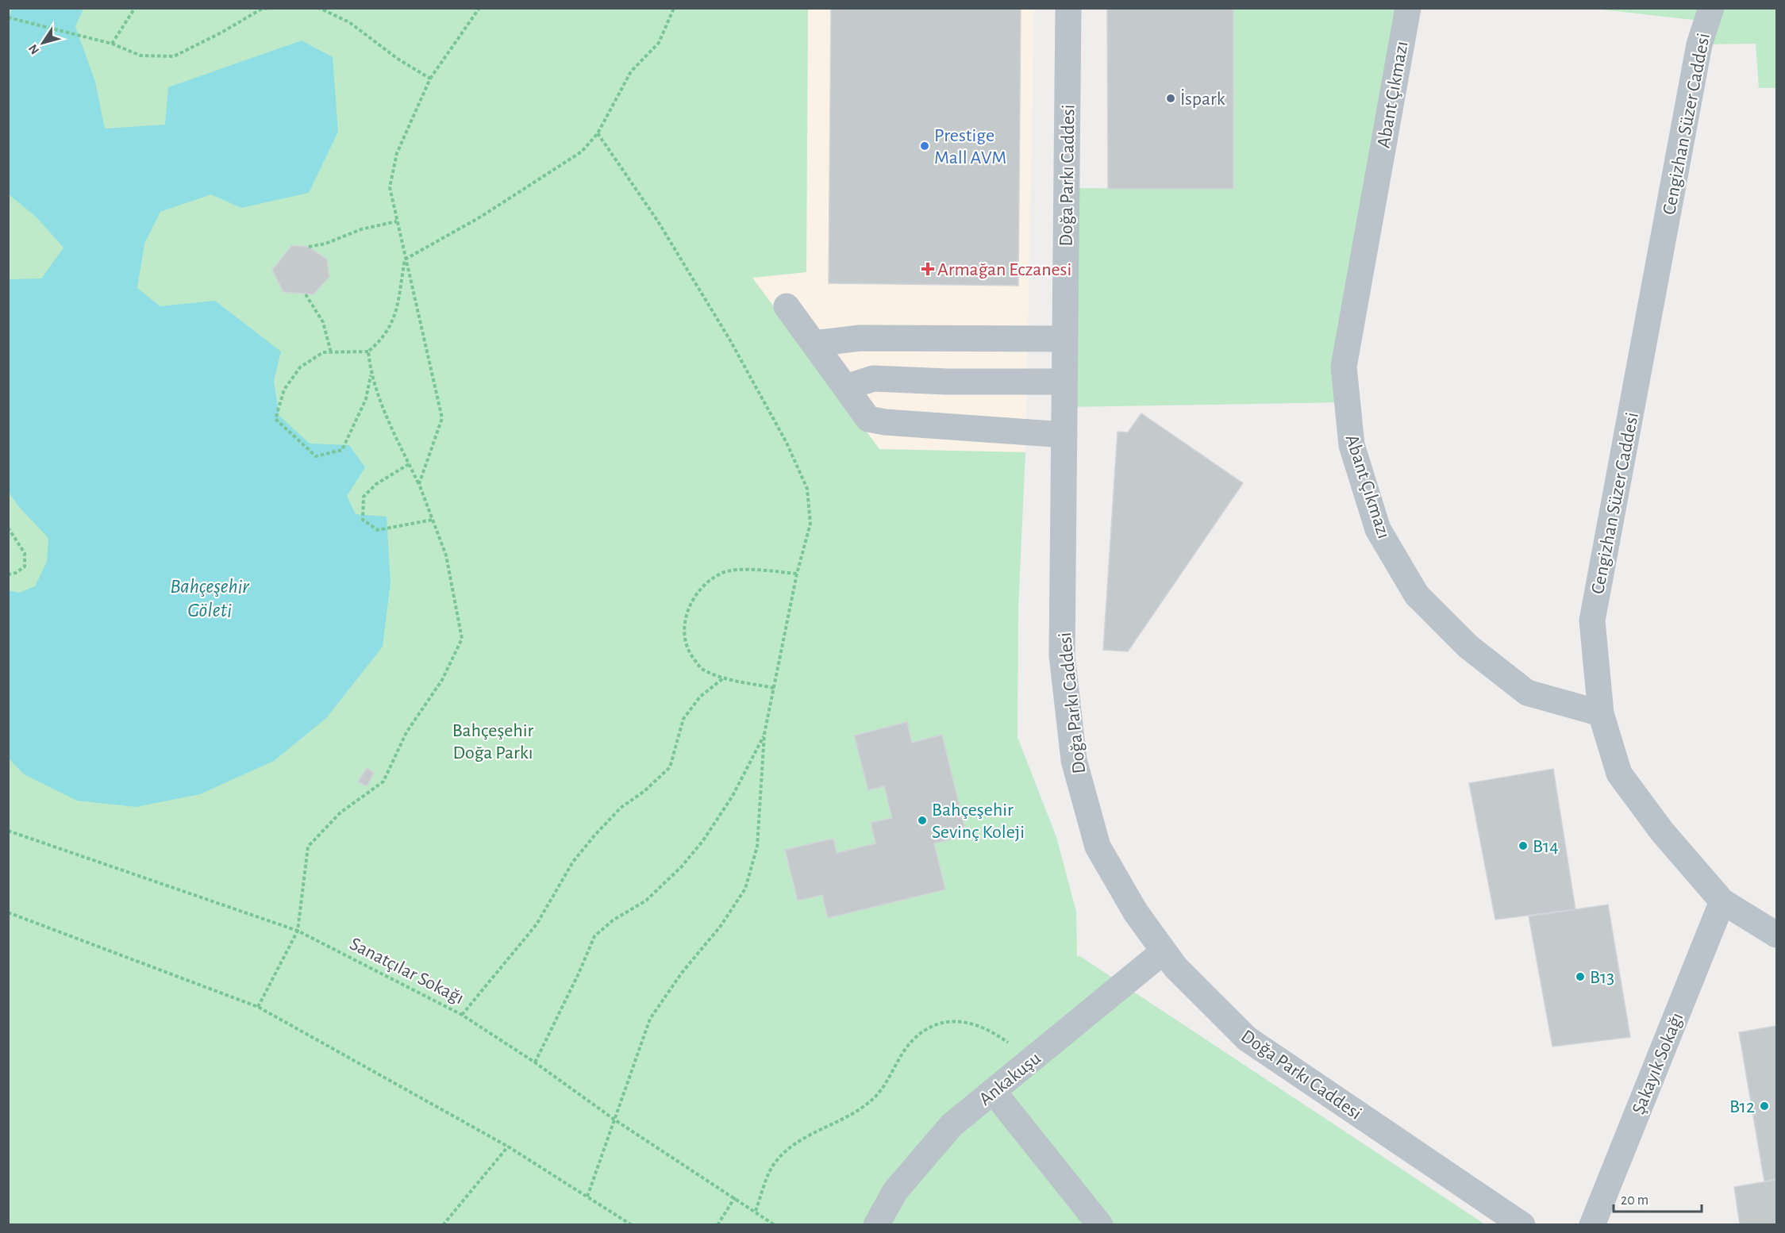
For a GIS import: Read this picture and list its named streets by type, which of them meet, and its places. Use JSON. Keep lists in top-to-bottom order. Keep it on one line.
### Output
{"streets":{"street":["Abant Çıkmazı","Cengizhan Süzer Caddesi","Doğa Parkı Caddesi","Şakayık Sokağı","Ankakuşu"],"path":["Sanatçılar Sokağı"]},"crossings":[["Abant Çıkmazı","Cengizhan Süzer Caddesi"],["Cengizhan Süzer Caddesi","Şakayık Sokağı"],["Doğa Parkı Caddesi","Ankakuşu"]],"water":["Bahçeşehir Göleti"],"parks":["Bahçeşehir Doğa Parkı"],"places":{"other":["İspark","Prestige Mall AVM","Bahçeşehir Sevinç Koleji","B14","B13","B12"],"health":["Armağan Eczanesi"]},"scale_bar":"20 m","north":"bottom left"}
